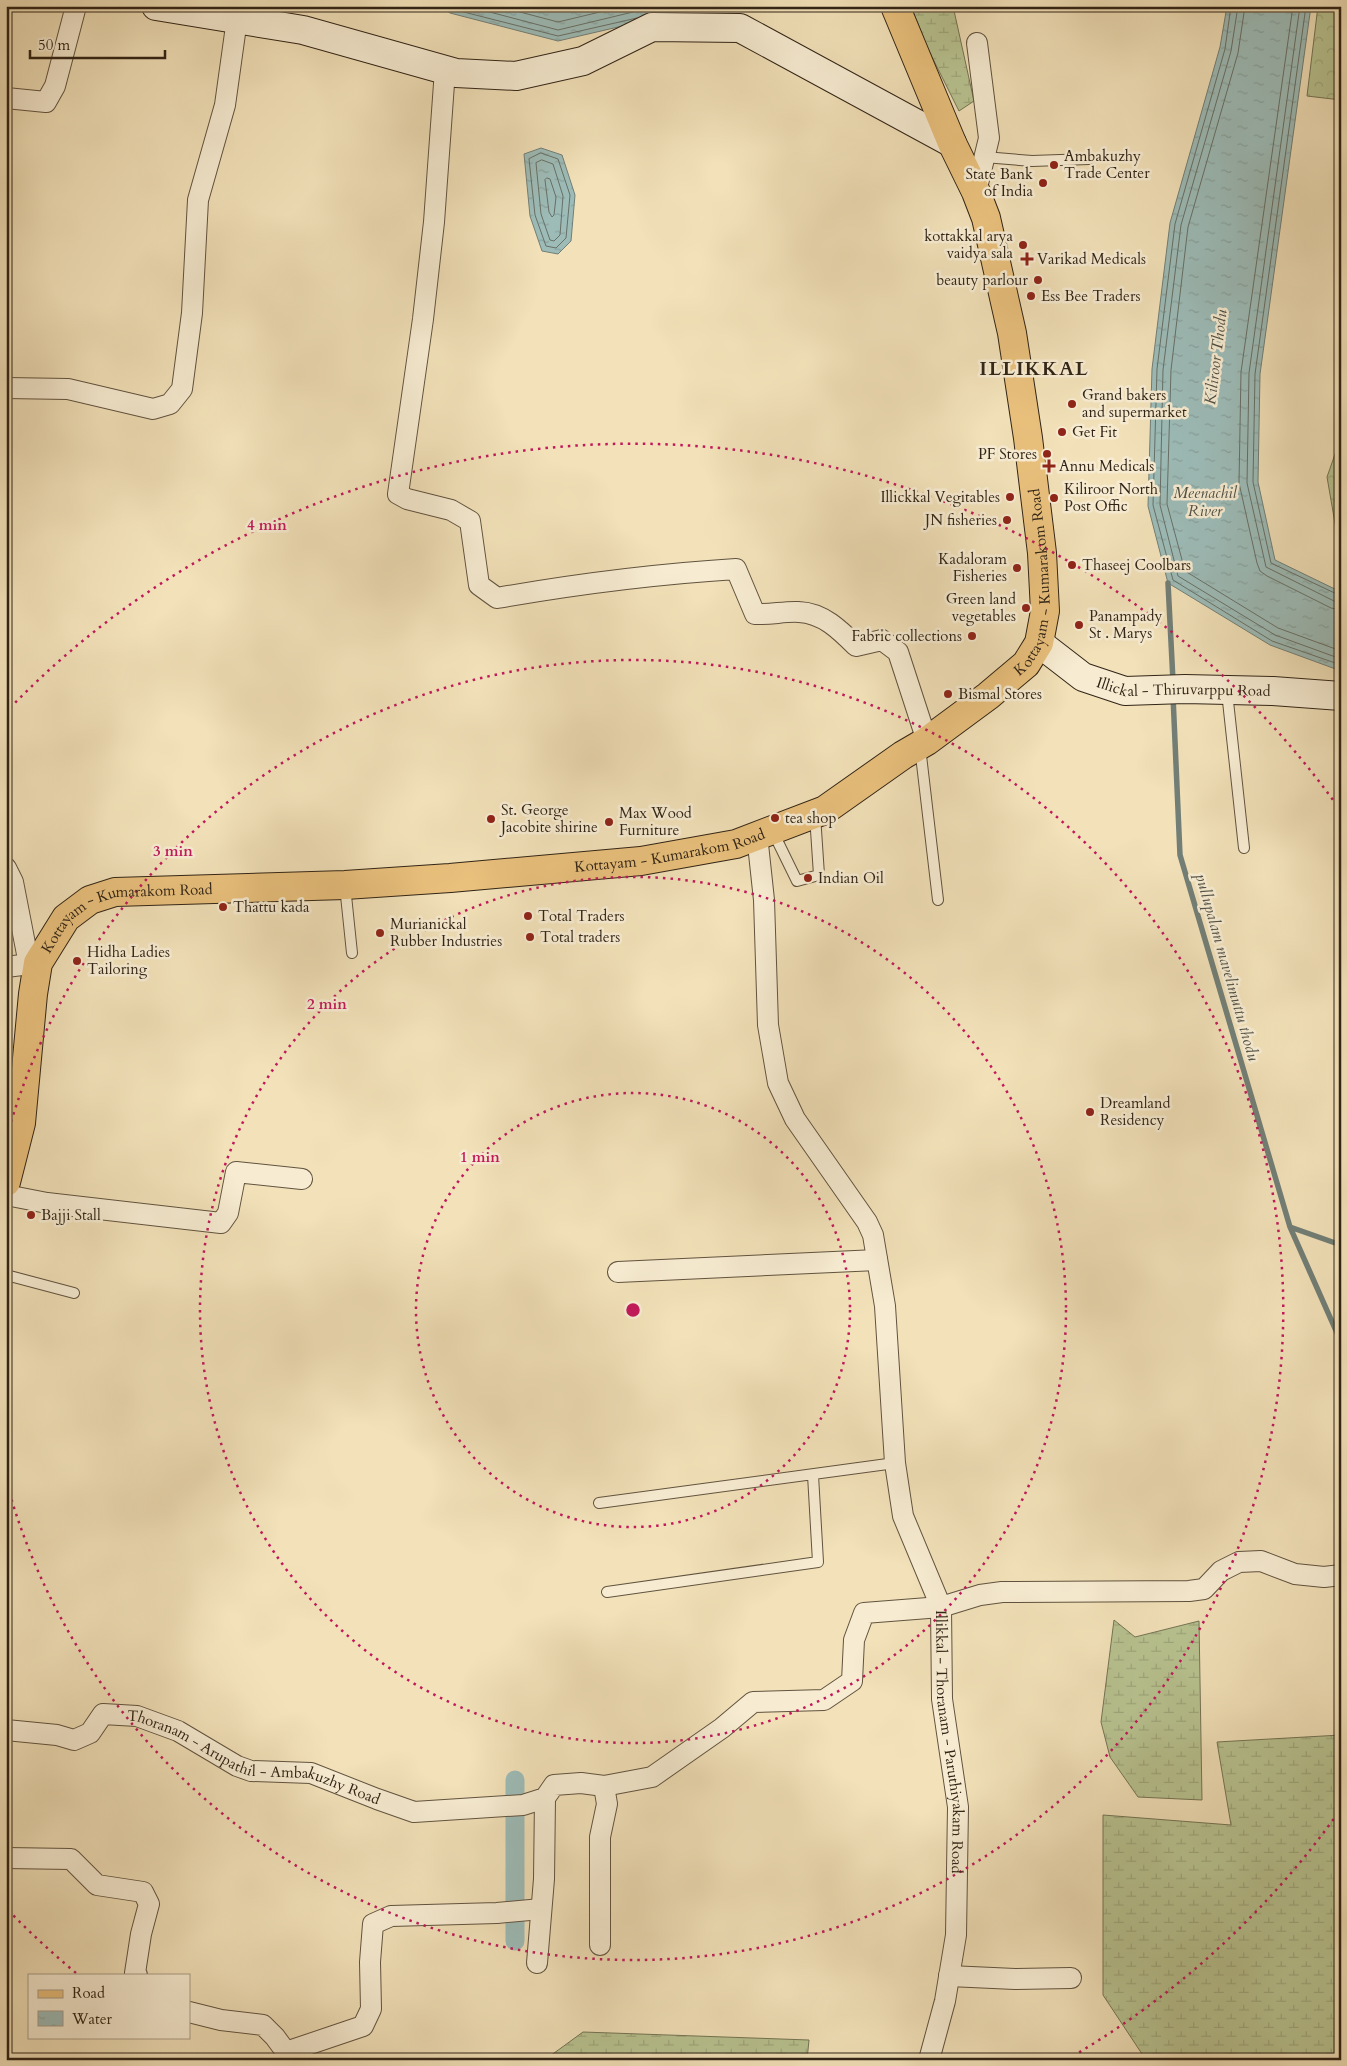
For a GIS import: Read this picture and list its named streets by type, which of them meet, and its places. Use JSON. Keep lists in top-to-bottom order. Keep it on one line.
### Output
{"streets":{"main road":["Kottayam - Kumarakom Road"],"street":["Illickal - Thiruvarppu Road","Illikkal - Thoranam - Paruthiyakam Road","Thoranam - Arupathil - Ambakuzhy Road"]},"crossings":[["Kottayam - Kumarakom Road","Illickal - Thiruvarppu Road"],["Kottayam - Kumarakom Road","Illikkal - Thoranam - Paruthiyakam Road"],["Illikkal - Thoranam - Paruthiyakam Road","Thoranam - Arupathil - Ambakuzhy Road"]],"districts":["ILLIKKAL"],"water":["Kiliroor Thodu","Meenachil River","pullupalam mavelimuttu thodu"],"places":{"other":["Ambakuzhy Trade Center","State Bank of India","kottakkal arya vaidya sala","beauty parlour","Ess Bee Traders","Grand bakers and supermarket","Get Fit","PF Stores","Illickkal Vegitables","Kiliroor North Post Offic","JN fisheries","Thaseej Coolbars","Kadaloram Fisheries","Green land vegetables","Panampady St . Marys","Fabric collections","Bismal Stores","tea shop","St. George Jacobite shirine","Max Wood Furniture","Indian Oil","Thattu kada","Total Traders","Murianickal Rubber Industries","Total traders","Hidha Ladies Tailoring","Dreamland Residency","Bajji Stall"],"health":["Varikad Medicals","Annu Medicals"]},"legend":["Road","Water"],"scale_bar":"50 m","rings":["4 min","3 min","2 min","1 min"]}
